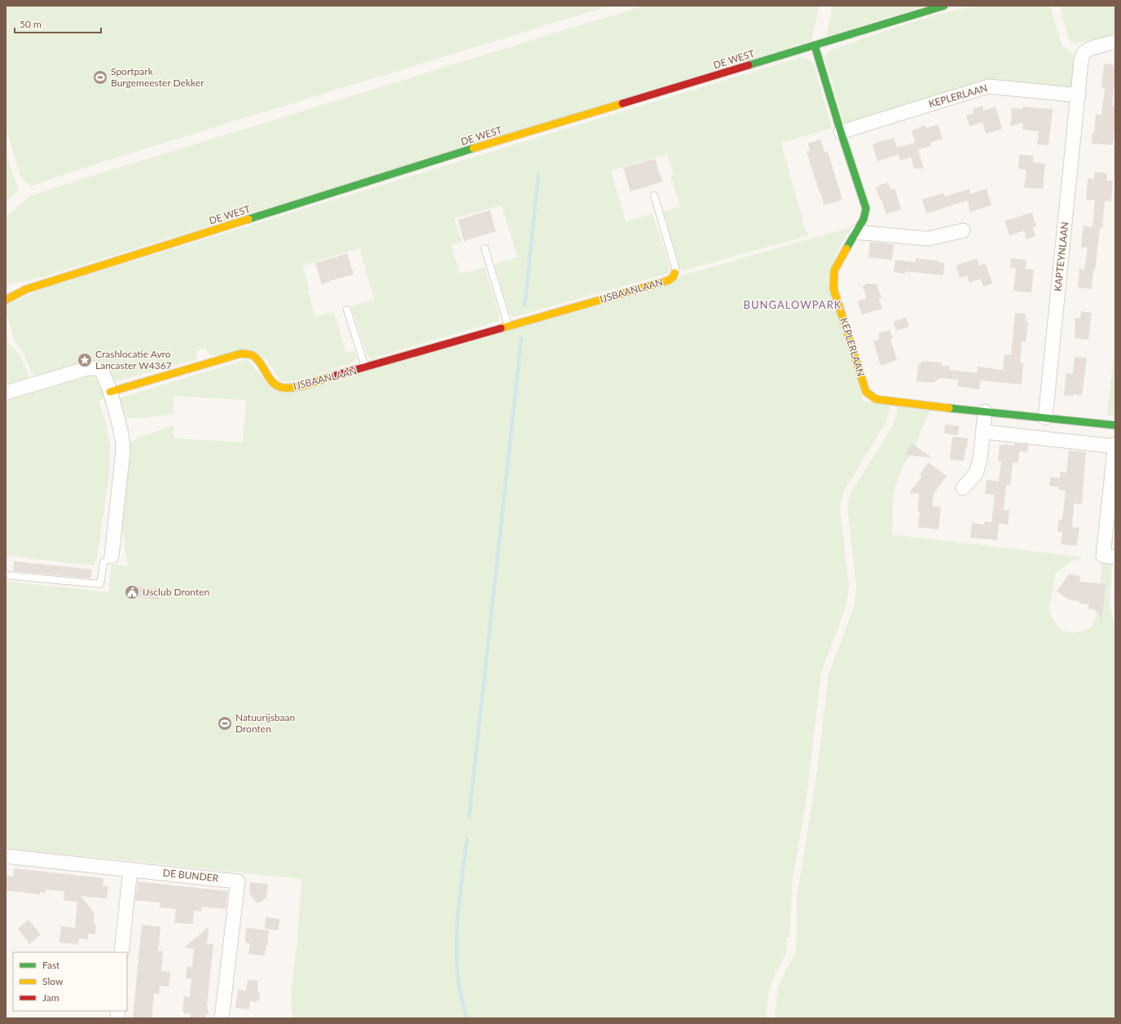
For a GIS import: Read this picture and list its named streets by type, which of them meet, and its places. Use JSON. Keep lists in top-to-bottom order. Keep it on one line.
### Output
{"streets":{"street":["DE WEST","KEPLERLAAN","KAPTEYNLAAN","IJSBAANLAAN","DE BUNDER"]},"crossings":[["DE WEST","KEPLERLAAN"],["KEPLERLAAN","KAPTEYNLAAN"]],"districts":["BUNGALOWPARK"],"places":{"sports":["Sportpark Burgemeester Dekker","Natuurijsbaan Dronten"],"place":["Crashlocatie Avro Lancaster W4367"],"public building":["IJsclub Dronten"]},"legend":["Fast","Slow","Jam"],"scale_bar":"50 m"}
